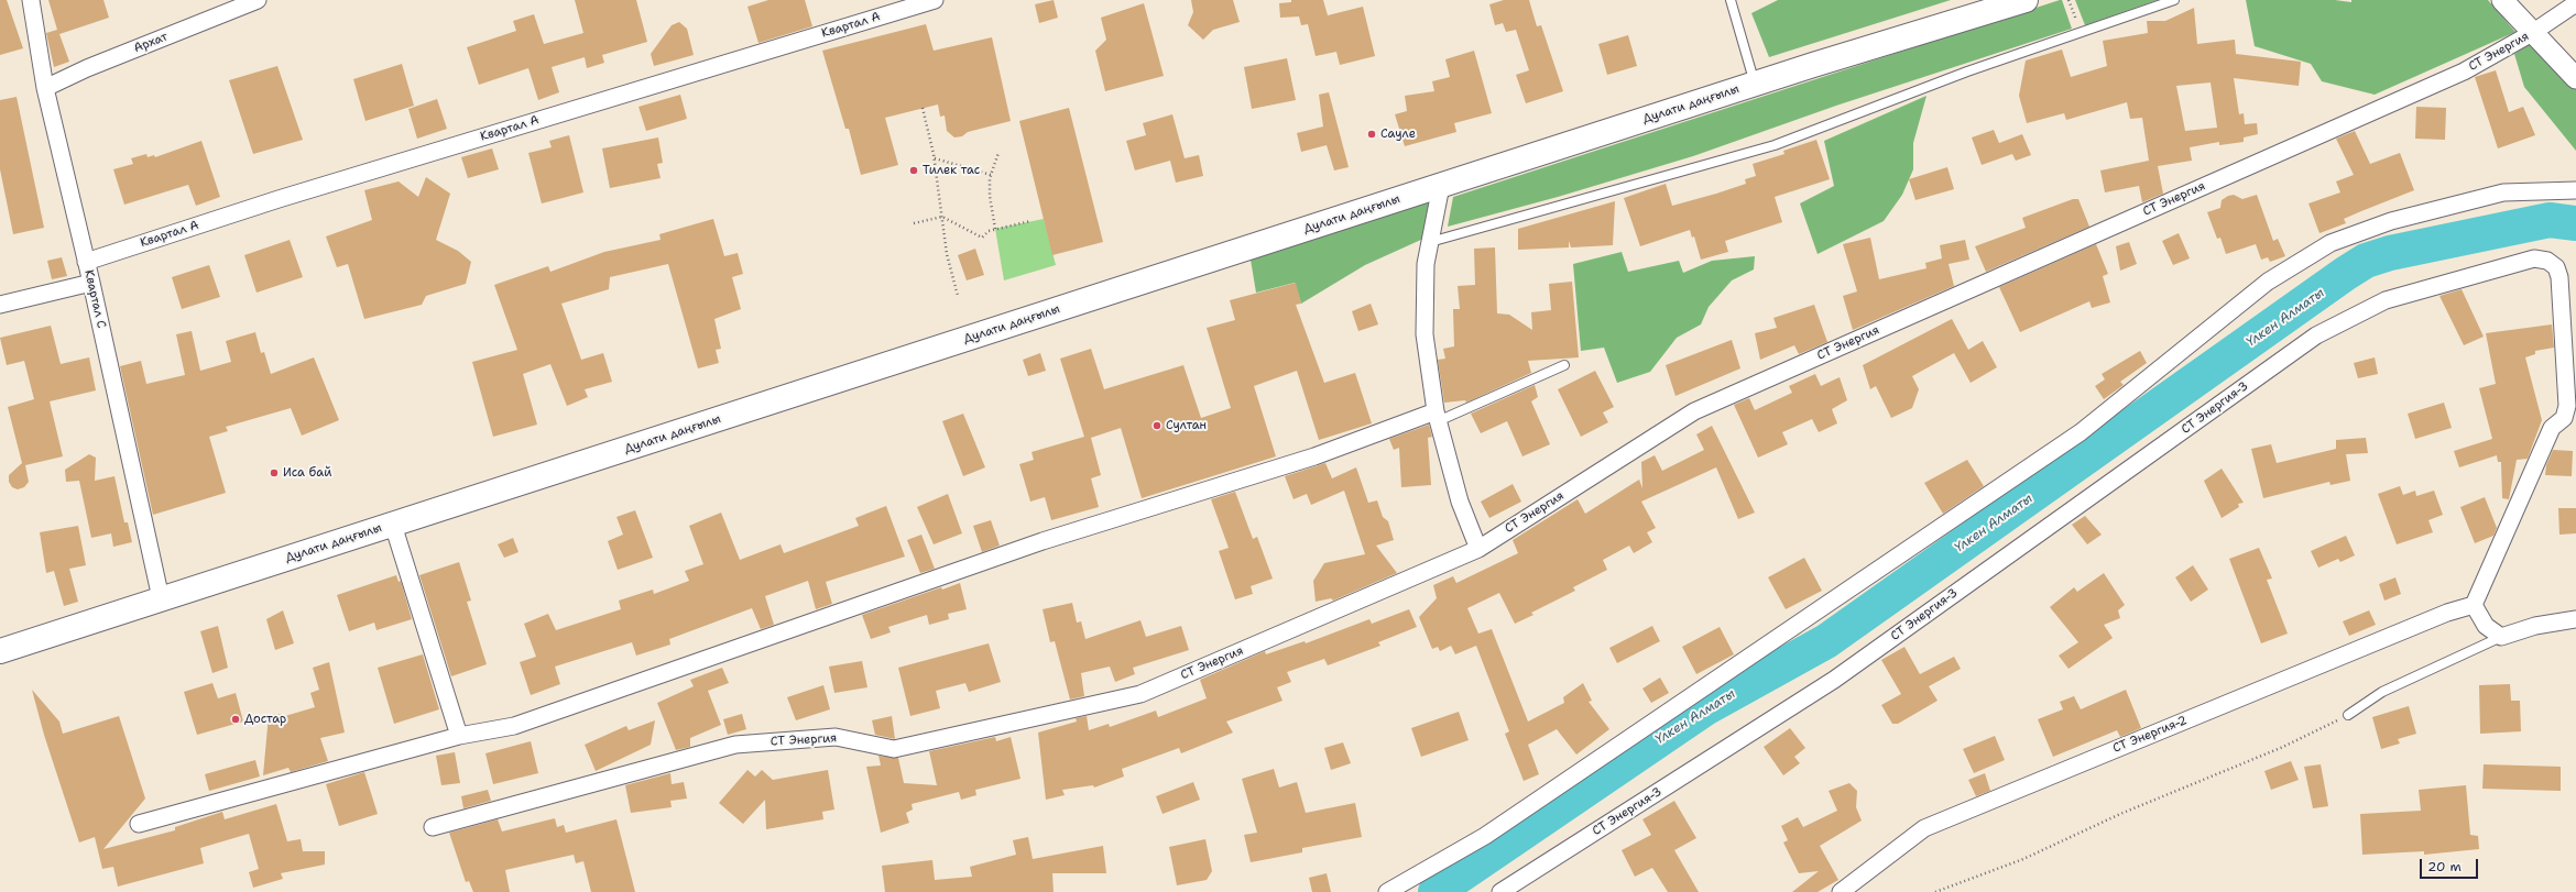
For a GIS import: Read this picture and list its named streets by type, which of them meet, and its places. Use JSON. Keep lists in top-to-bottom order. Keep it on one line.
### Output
{"streets":{"main road":["Дулати даңғылы"],"street":["Квартал А","Архат","СТ Энергия","Квартал С","СТ Энергия-3","СТ Энергия-2"]},"crossings":[["Квартал А","Квартал С"],["Архат","Квартал С"],["Дулати даңғылы","Квартал С"],["СТ Энергия-3","СТ Энергия-2"]],"water":["Үлкен Алматы"],"places":["Сауле","Тилек тас","Султан","Иса бай","Достар"],"scale_bar":"20 m"}
